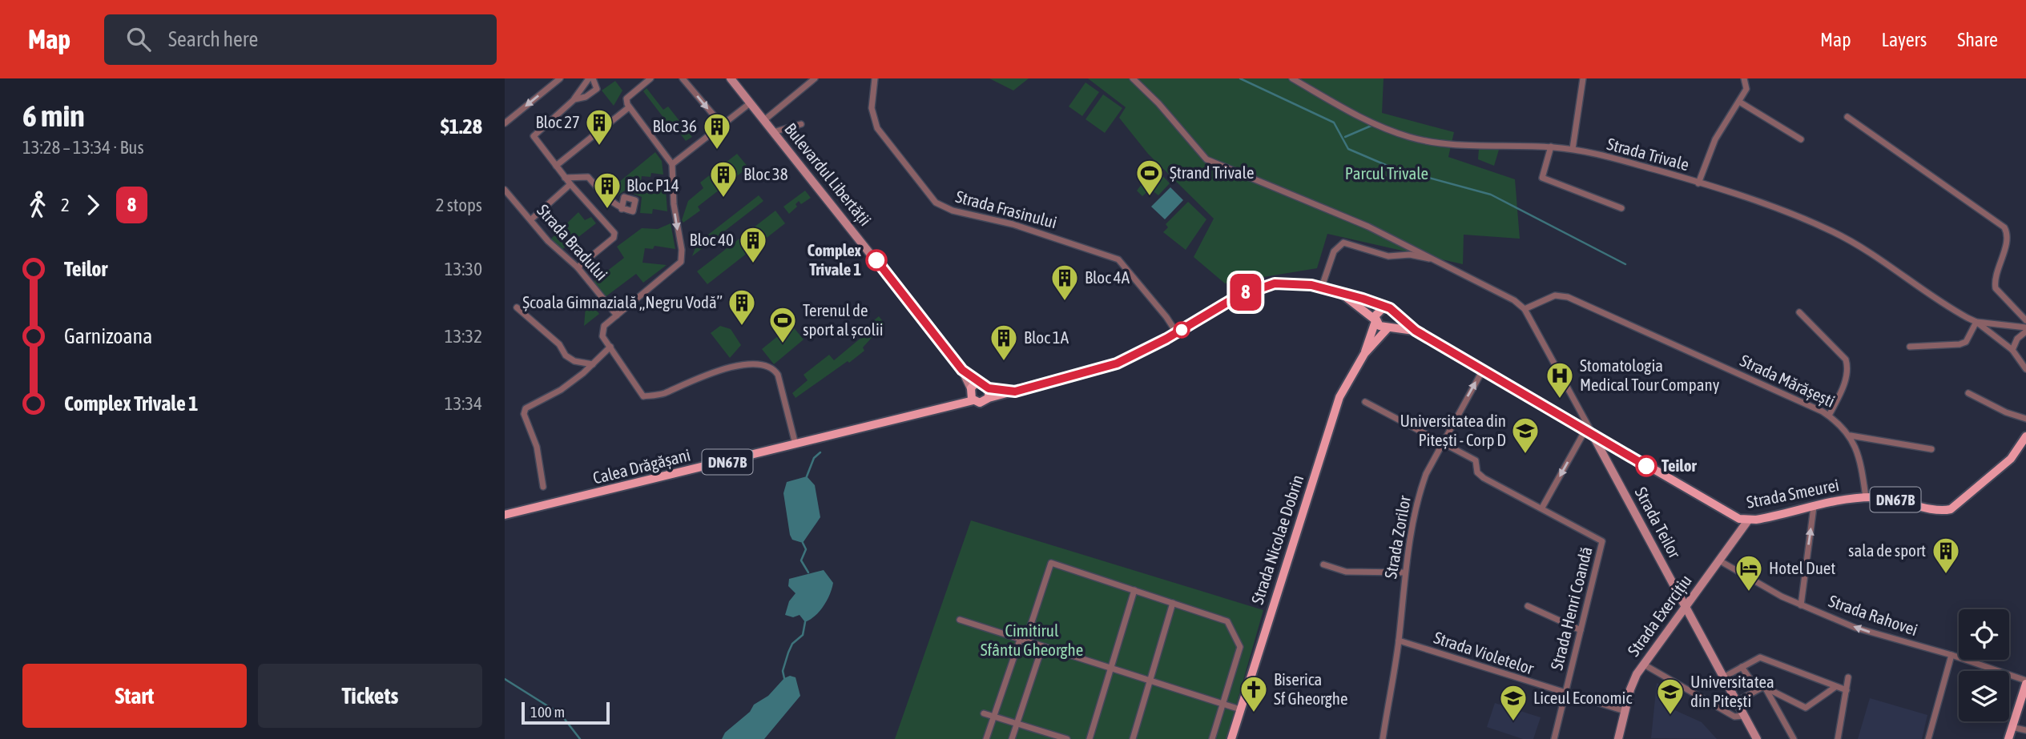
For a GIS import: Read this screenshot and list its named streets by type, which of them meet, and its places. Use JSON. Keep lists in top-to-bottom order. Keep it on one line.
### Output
{"streets":{"main road":["Bulevardul Libertății","DN67B","Calea Drăgășani","Strada Smeurei","Strada Teilor","Strada Nicolae Dobrin","Strada Exercițiu"],"street":["Strada Trivale","Strada Frasinului","Strada Bradului","Strada Mărășești","Strada Zorilor","Strada Henri Coandă","Strada Rahovei","Strada Violetelor"]},"crossings":[["Bulevardul Libertății","Calea Drăgășani"],["Strada Mărășești","Strada Smeurei"],["Strada Mărășești","Strada Teilor"],["Strada Smeurei","Strada Teilor"],["Strada Smeurei","Strada Zorilor"],["Strada Smeurei","Strada Nicolae Dobrin"],["Strada Smeurei","Strada Exercițiu"],["Strada Teilor","Strada Exercițiu"],["Strada Zorilor","Strada Henri Coandă"],["Strada Zorilor","Strada Violetelor"],["Strada Henri Coandă","Strada Violetelor"],["Strada Exercițiu","Strada Rahovei"],["Strada Exercițiu","Strada Violetelor"]],"one_way":["Strada Rahovei"],"parks":["Parcul Trivale","Cimitirul Sfântu Gheorghe"],"places":{"building":["Bloc 27","Bloc 36","Bloc 38","Bloc P14","Bloc 40","Bloc 4A","Școala Gimnazială „Negru Vodă”","Bloc 1A","sala de sport"],"sports":["Ștrand Trivale","Terenul de sport al școlii"],"other":["Complex Trivale 1","Teilor"],"hospital":["Stomatologia Medical Tour Company"],"school or university":["Universitatea din Pitești - Corp D","Universitatea din Pitești","Liceul Economic"],"hotel":["Hotel Duet"],"church":["Biserica Sf Gheorghe"]},"lines":["bus line 8"],"scale_bar":"100 m","page":{"header":"Map","search":"Search here","nav":["Map","Layers","Share"],"heading":["6 min","13:28 – 13:34 · Bus","$1.28"],"on_map":"8","legs":["2","8","2 stops"],"list":[{"name":"Teilor","value":"13:30"},{"name":"Garnizoana","value":"13:32"},{"name":"Complex Trivale 1","value":"13:34"}],"buttons":["Start","Tickets"],"scale":"100 m"}}
